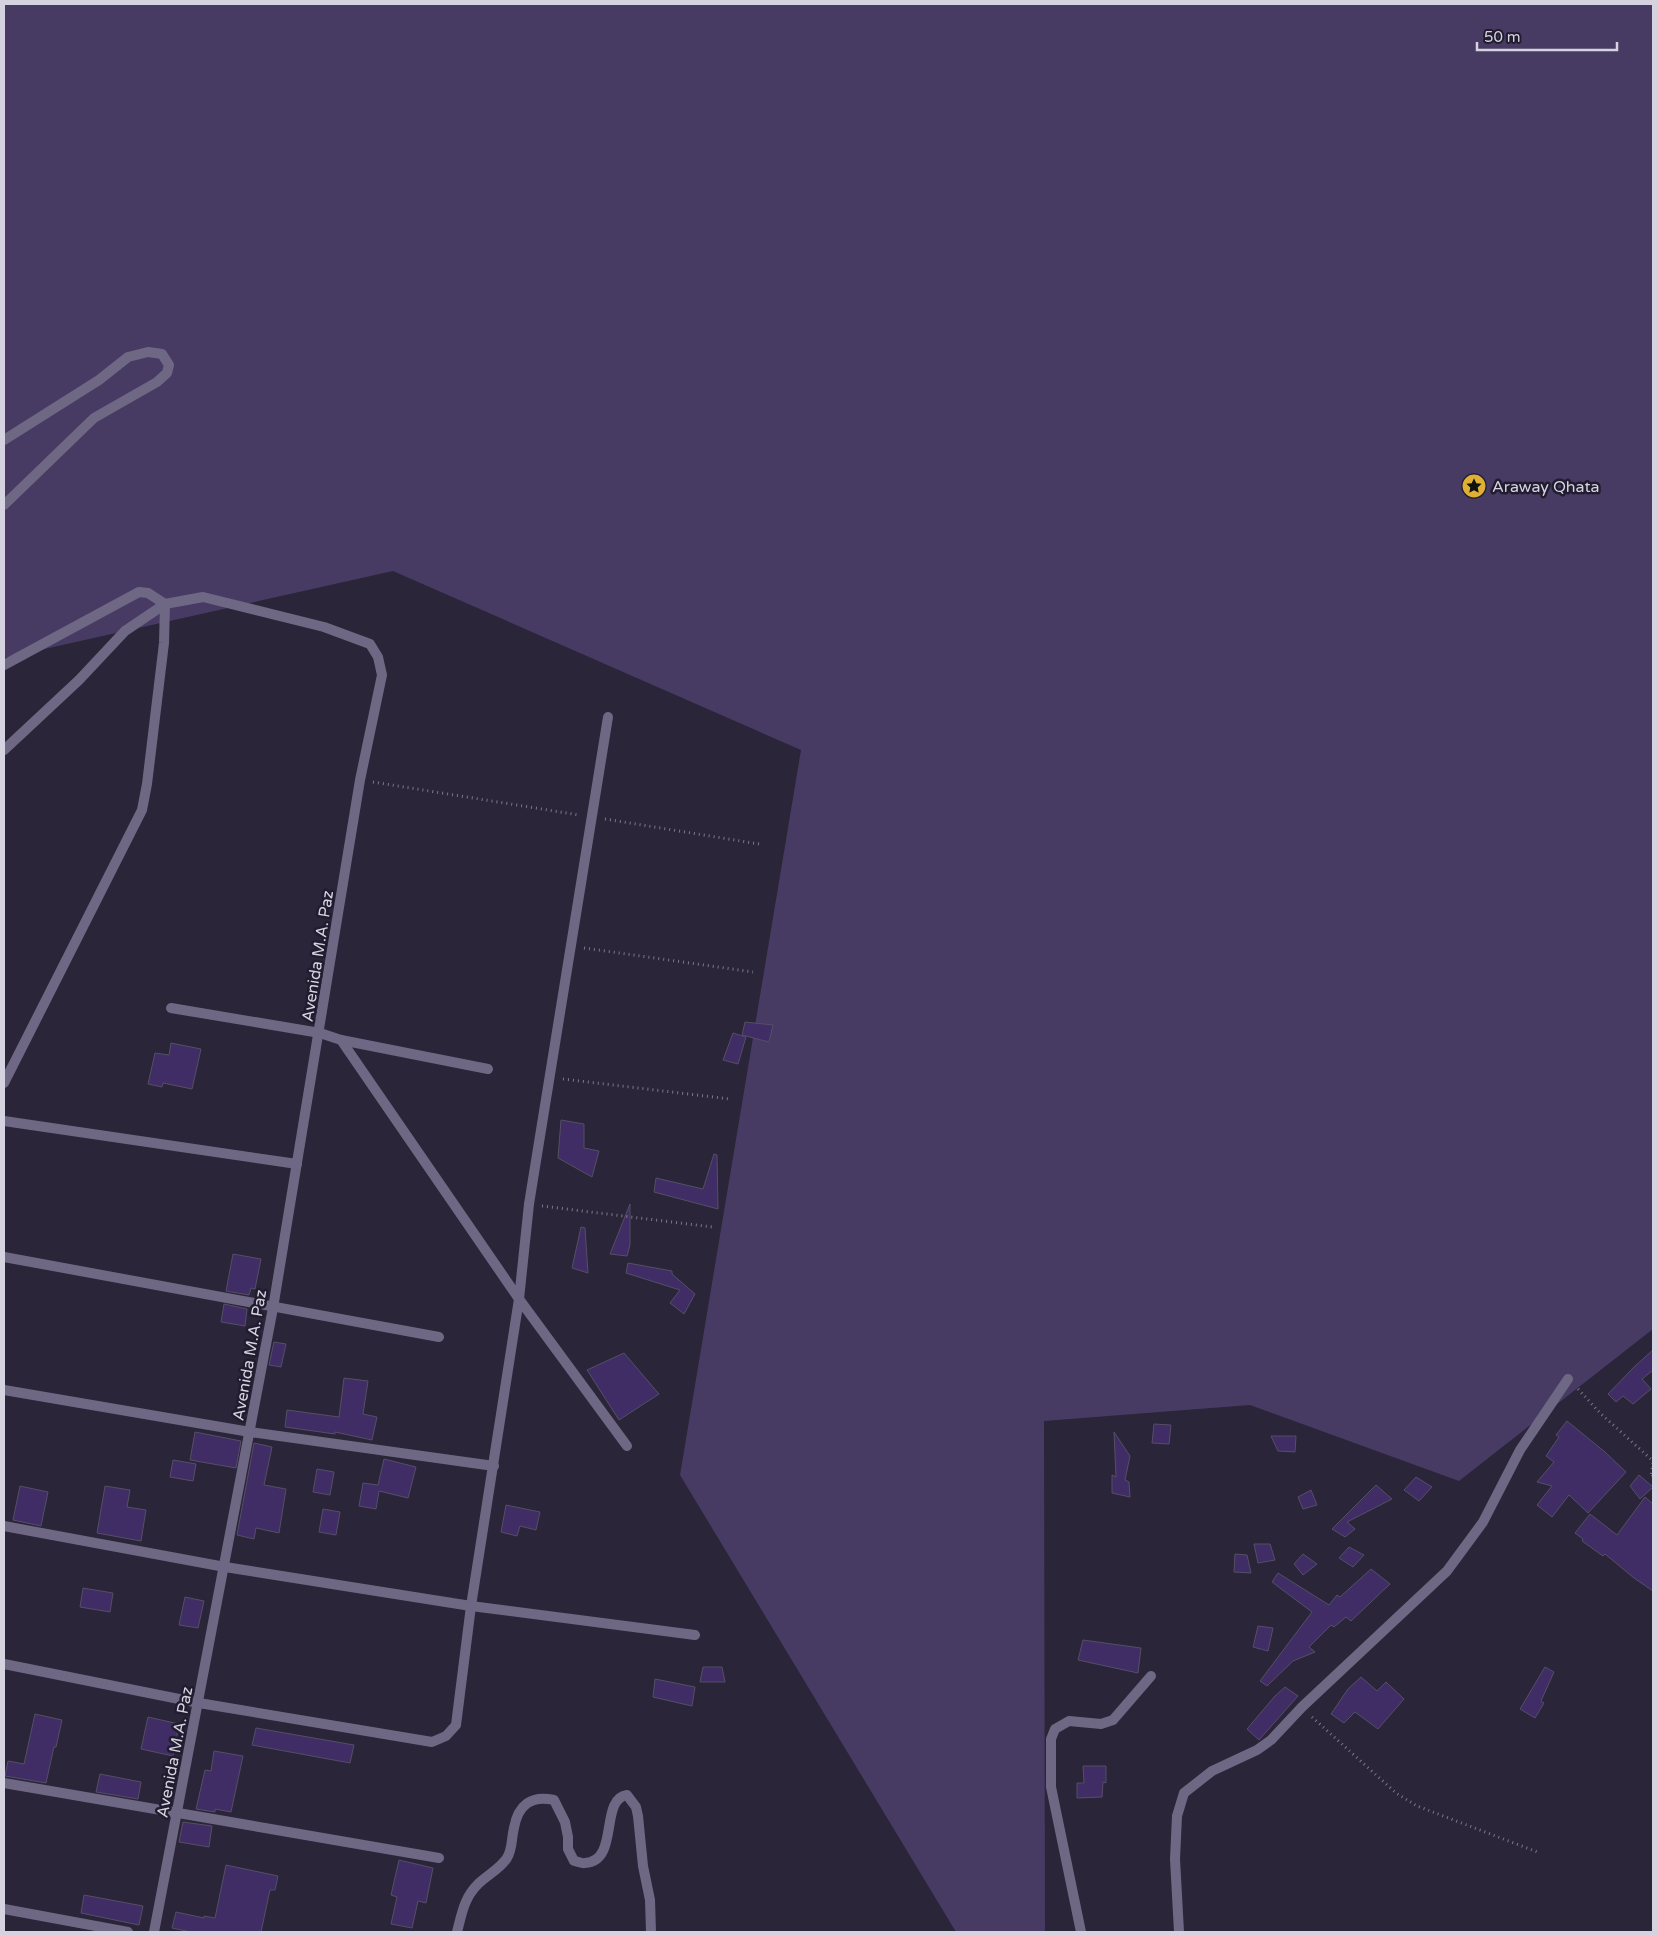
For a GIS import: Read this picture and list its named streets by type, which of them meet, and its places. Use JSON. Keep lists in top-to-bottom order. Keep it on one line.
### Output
{"streets":{"street":["Avenida M.A. Paz"]},"places":{"place":["Araway Qhata"]},"scale_bar":"50 m"}
